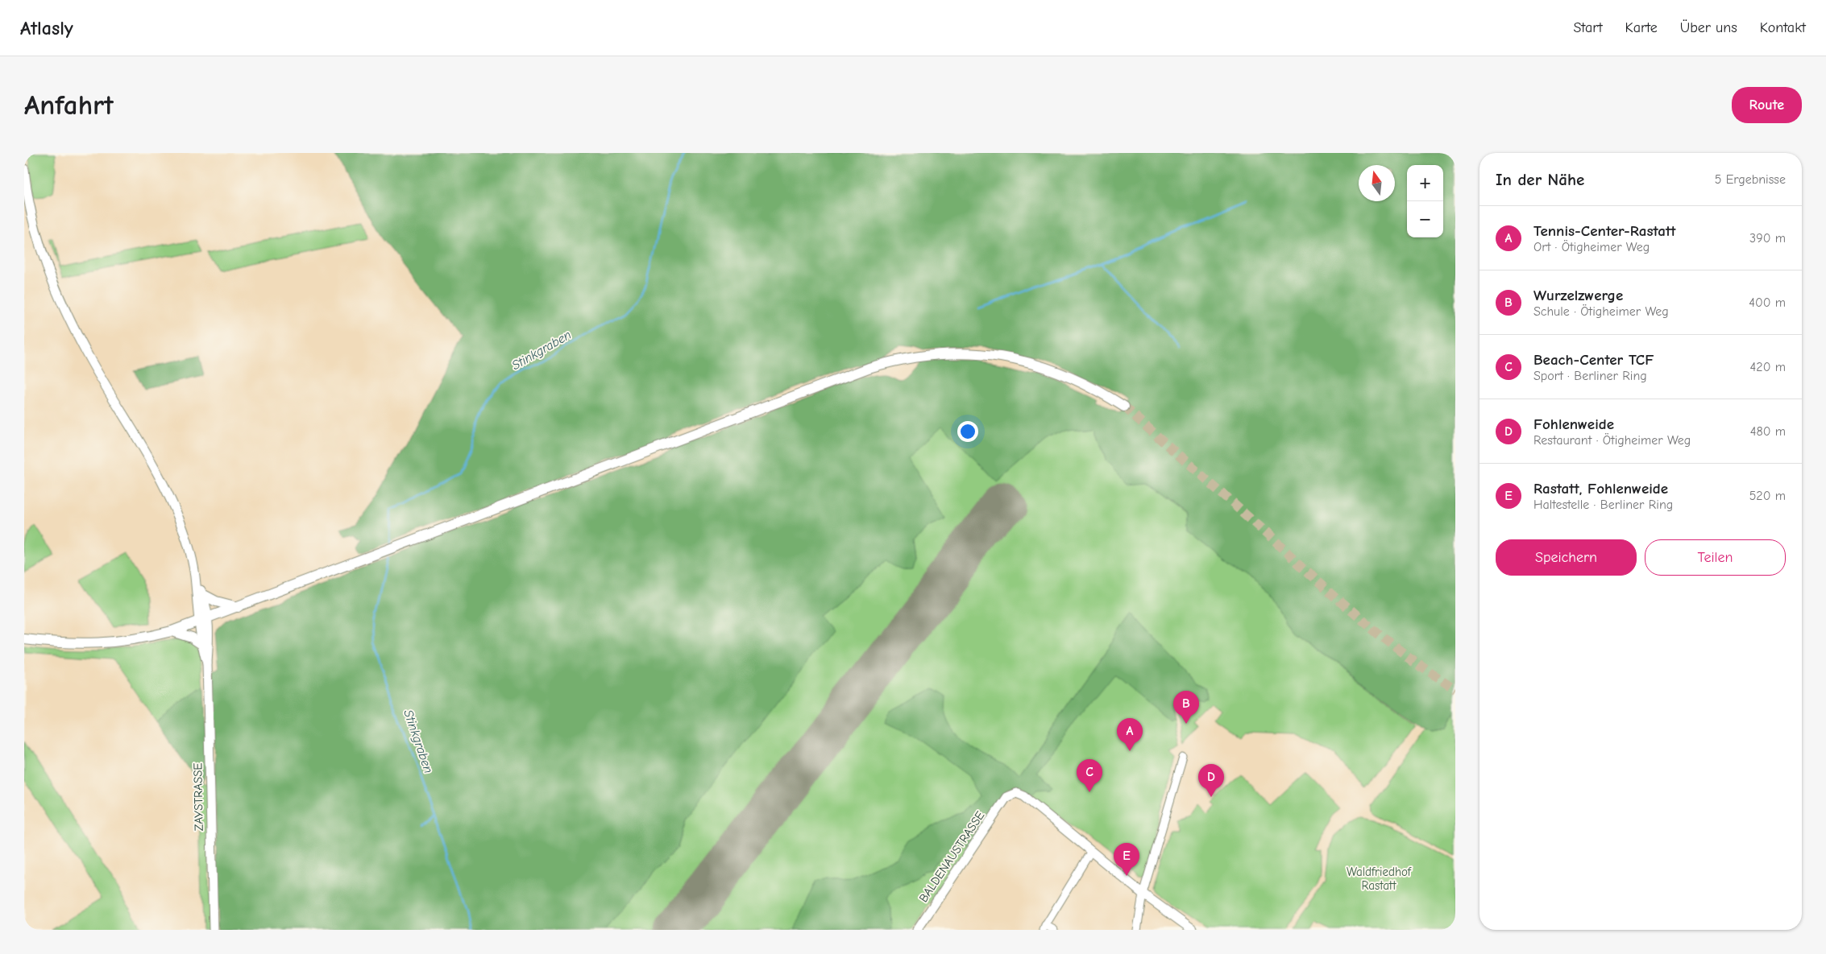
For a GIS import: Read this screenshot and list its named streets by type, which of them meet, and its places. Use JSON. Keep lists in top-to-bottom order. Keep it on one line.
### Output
{"streets":{"street":["ZAYSTRASSE","BALDENAUSTRASSE"]},"water":["Stinkgraben"],"parks":["Waldfriedhof Rastatt"],"north":"top","page":{"header":"Atlasly","nav":["Start","Karte","Über uns","Kontakt"],"buttons":["Route",["Speichern","Teilen"]],"title":"Anfahrt","heading":["In der Nähe","5 Ergebnisse"],"map_buttons":["+","−"],"list":[{"mark":"A","name":"Tennis-Center-Rastatt","note":"Ort · Ötigheimer Weg","value":"390 m"},{"mark":"B","name":"Wurzelzwerge","note":"Schule · Ötigheimer Weg","value":"400 m"},{"mark":"C","name":"Beach-Center TCF","note":"Sport · Berliner Ring","value":"420 m"},{"mark":"D","name":"Fohlenweide","note":"Restaurant · Ötigheimer Weg","value":"480 m"},{"mark":"E","name":"Rastatt, Fohlenweide","note":"Haltestelle · Berliner Ring","value":"520 m"}],"pins":["B","A","C","D","E"]}}
